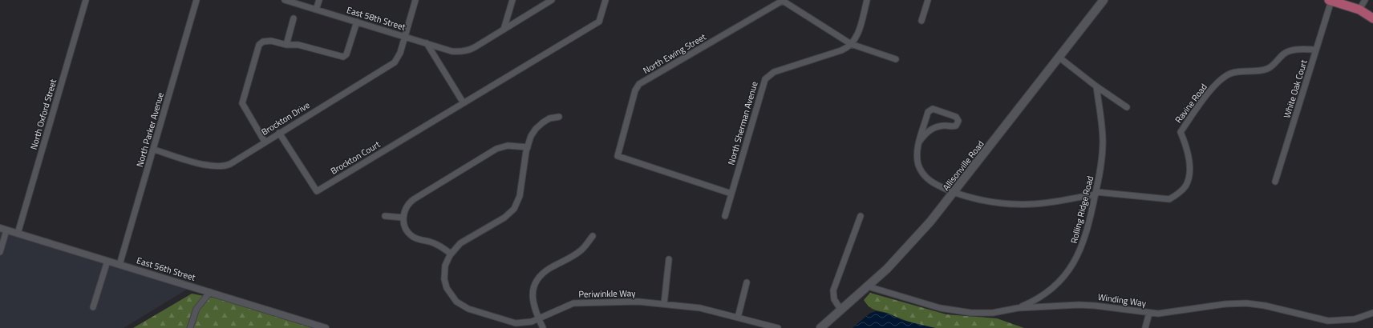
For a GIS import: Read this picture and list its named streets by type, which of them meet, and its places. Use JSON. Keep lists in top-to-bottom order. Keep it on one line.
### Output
{"streets":{"main road":["Allisonville Road"],"street":["East 58th Street","North Ewing Street","White Oak Court","Ravine Road","North Oxford Street","Brockton Drive","North Sherman Avenue","North Parker Avenue","Brockton Court","Rolling Ridge Road","East 56th Street","Periwinkle Way","Winding Way"]},"crossings":[["East 58th Street","Brockton Drive"],["North Ewing Street","North Sherman Avenue"],["White Oak Court","Ravine Road"],["Ravine Road","Rolling Ridge Road"],["North Oxford Street","East 56th Street"],["Brockton Drive","North Parker Avenue"],["Brockton Drive","Brockton Court"],["North Parker Avenue","East 56th Street"],["Allisonville Road","Winding Way"],["Rolling Ridge Road","Winding Way"]]}
